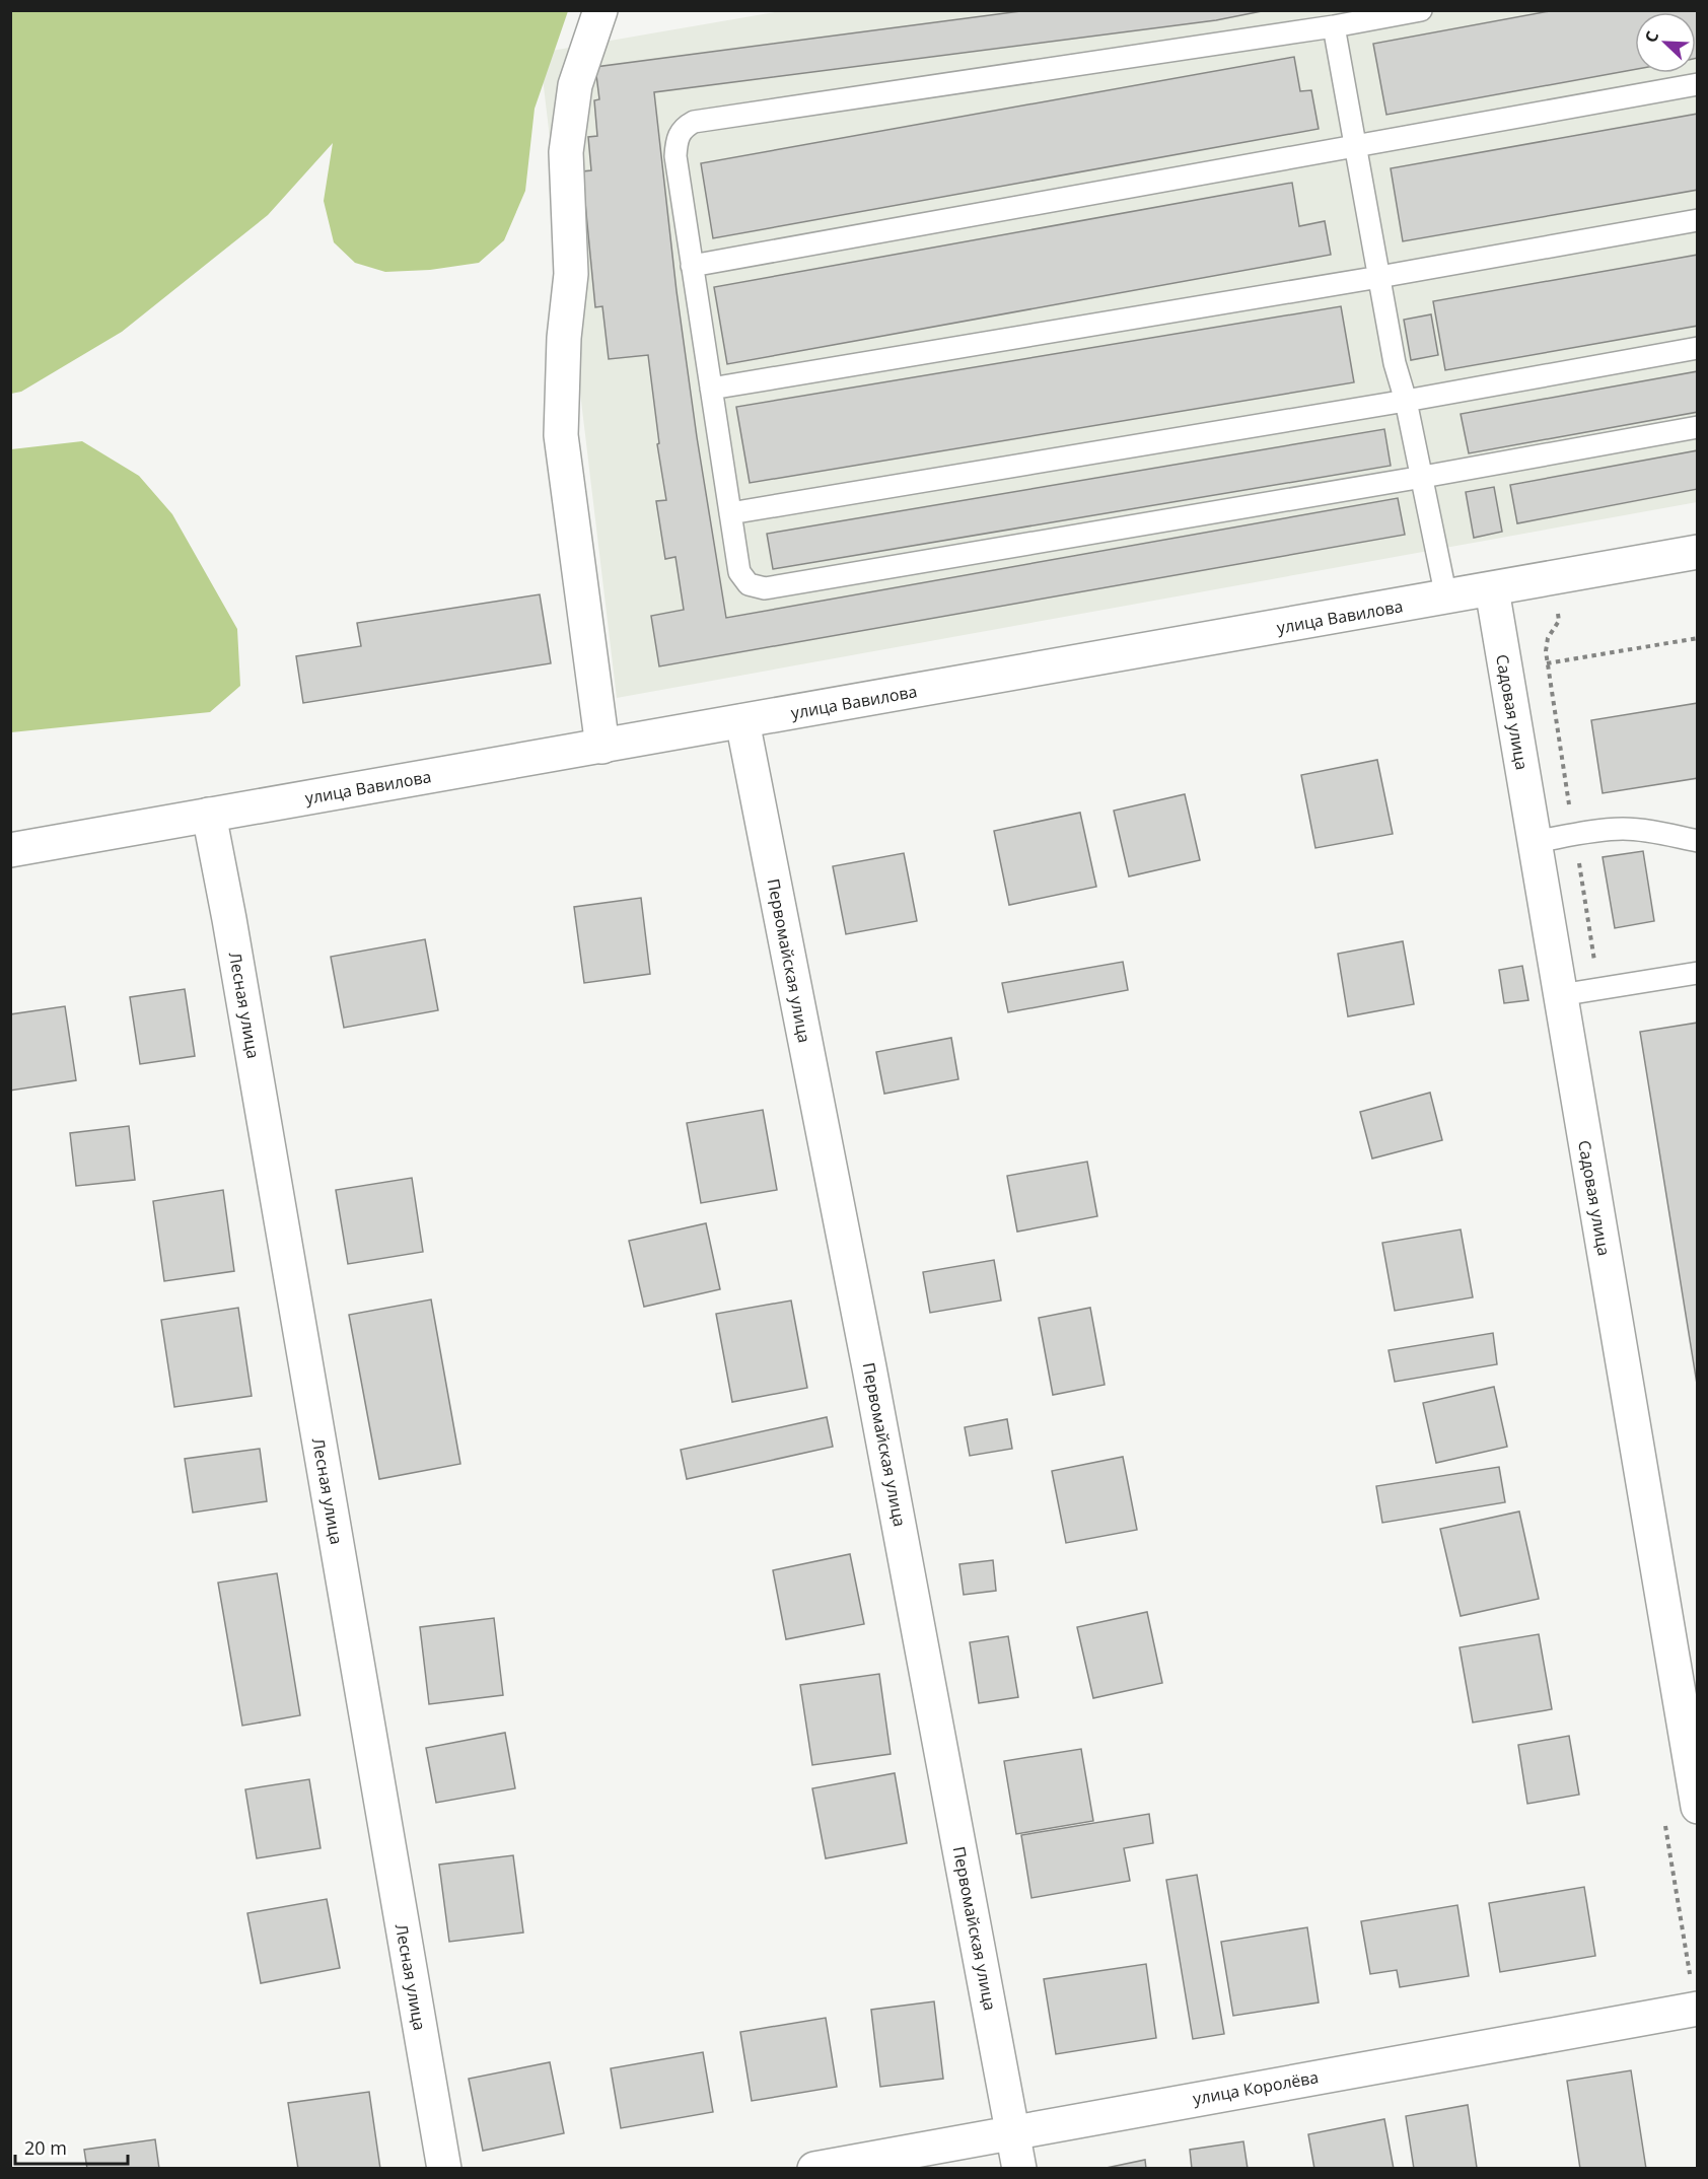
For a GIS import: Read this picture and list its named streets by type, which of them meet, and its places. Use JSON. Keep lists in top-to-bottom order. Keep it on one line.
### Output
{"streets":{"street":["улица Вавилова","Садовая улица","Первомайская улица","Лесная улица","улица Королёва"]},"crossings":[["улица Вавилова","Садовая улица"],["улица Вавилова","Первомайская улица"],["улица Вавилова","Лесная улица"],["Первомайская улица","улица Королёва"]],"scale_bar":"20 m","north":"top left"}
